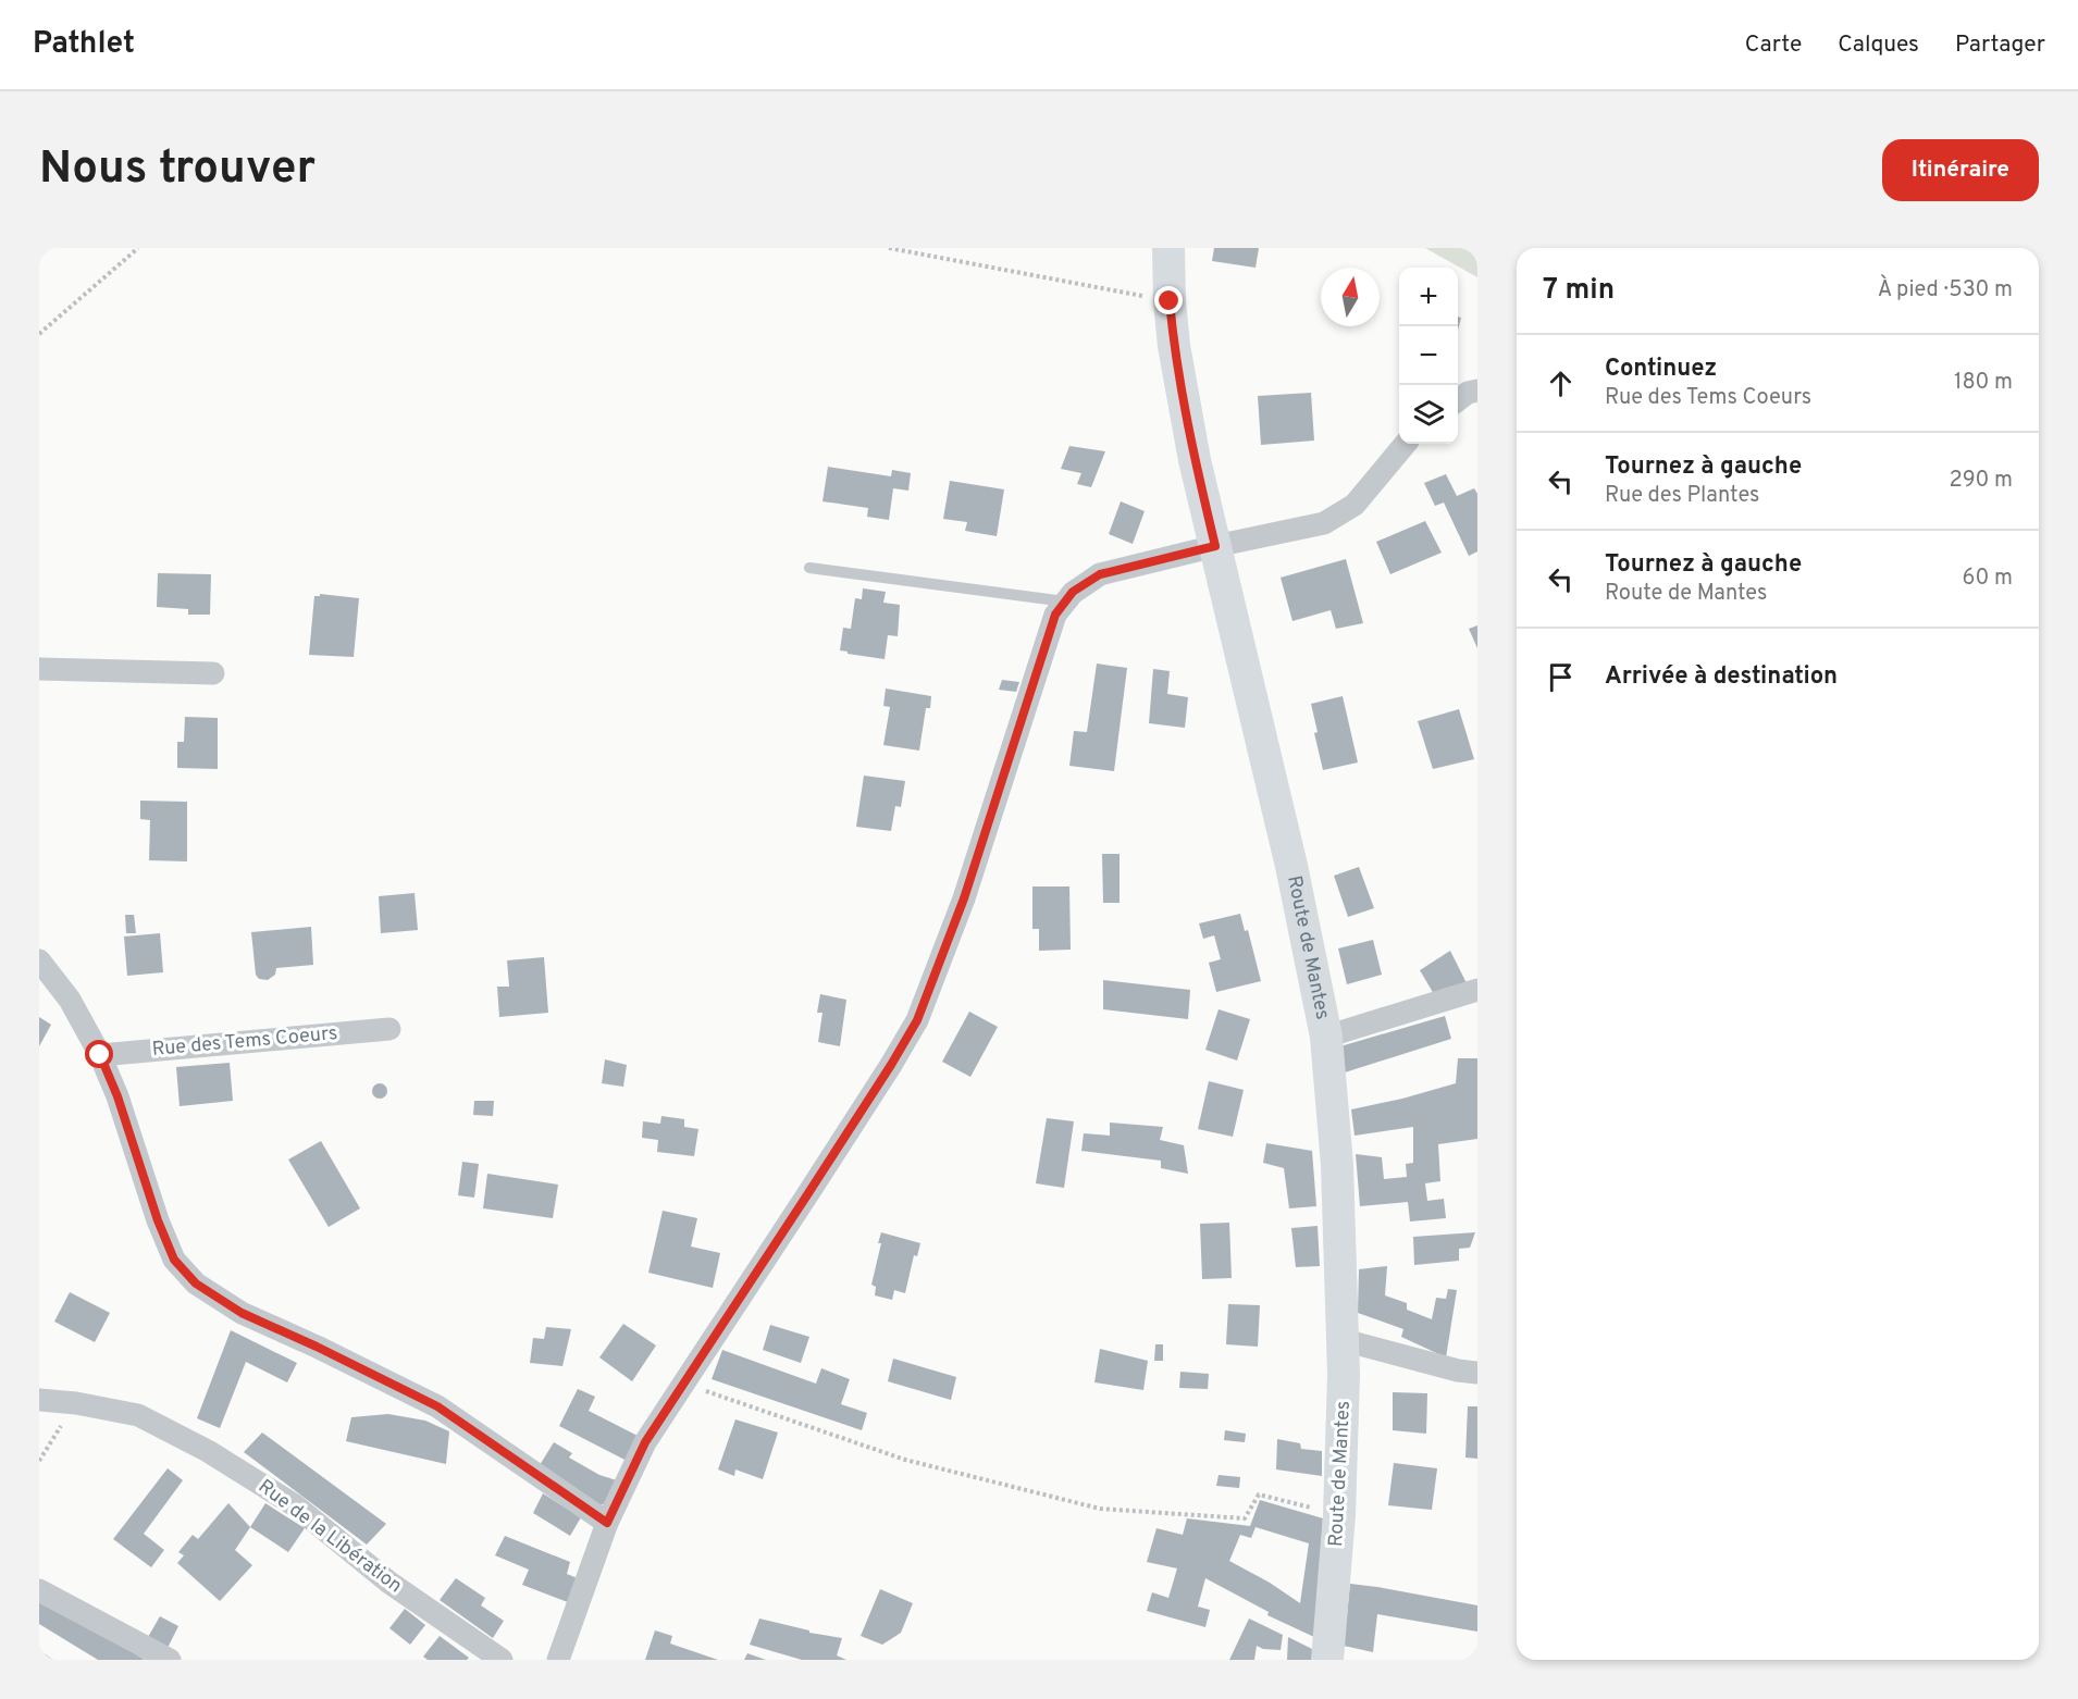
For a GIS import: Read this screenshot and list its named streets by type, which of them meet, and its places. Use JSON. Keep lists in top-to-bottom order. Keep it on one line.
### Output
{"streets":{"main road":["Route de Mantes"],"street":["Rue des Tems Coeurs","Rue de la Libération"]},"north":"top","page":{"header":"Pathlet","nav":["Carte","Calques","Partager"],"buttons":"Itinéraire","title":"Nous trouver","heading":["7 min","À pied · 530 m"],"map_buttons":["+","−"],"list":[["Continuez","Rue des Tems Coeurs","180 m"],["Tournez à gauche","Rue des Plantes","290 m"],["Tournez à gauche","Route de Mantes","60 m"],"Arrivée à destination"]}}
